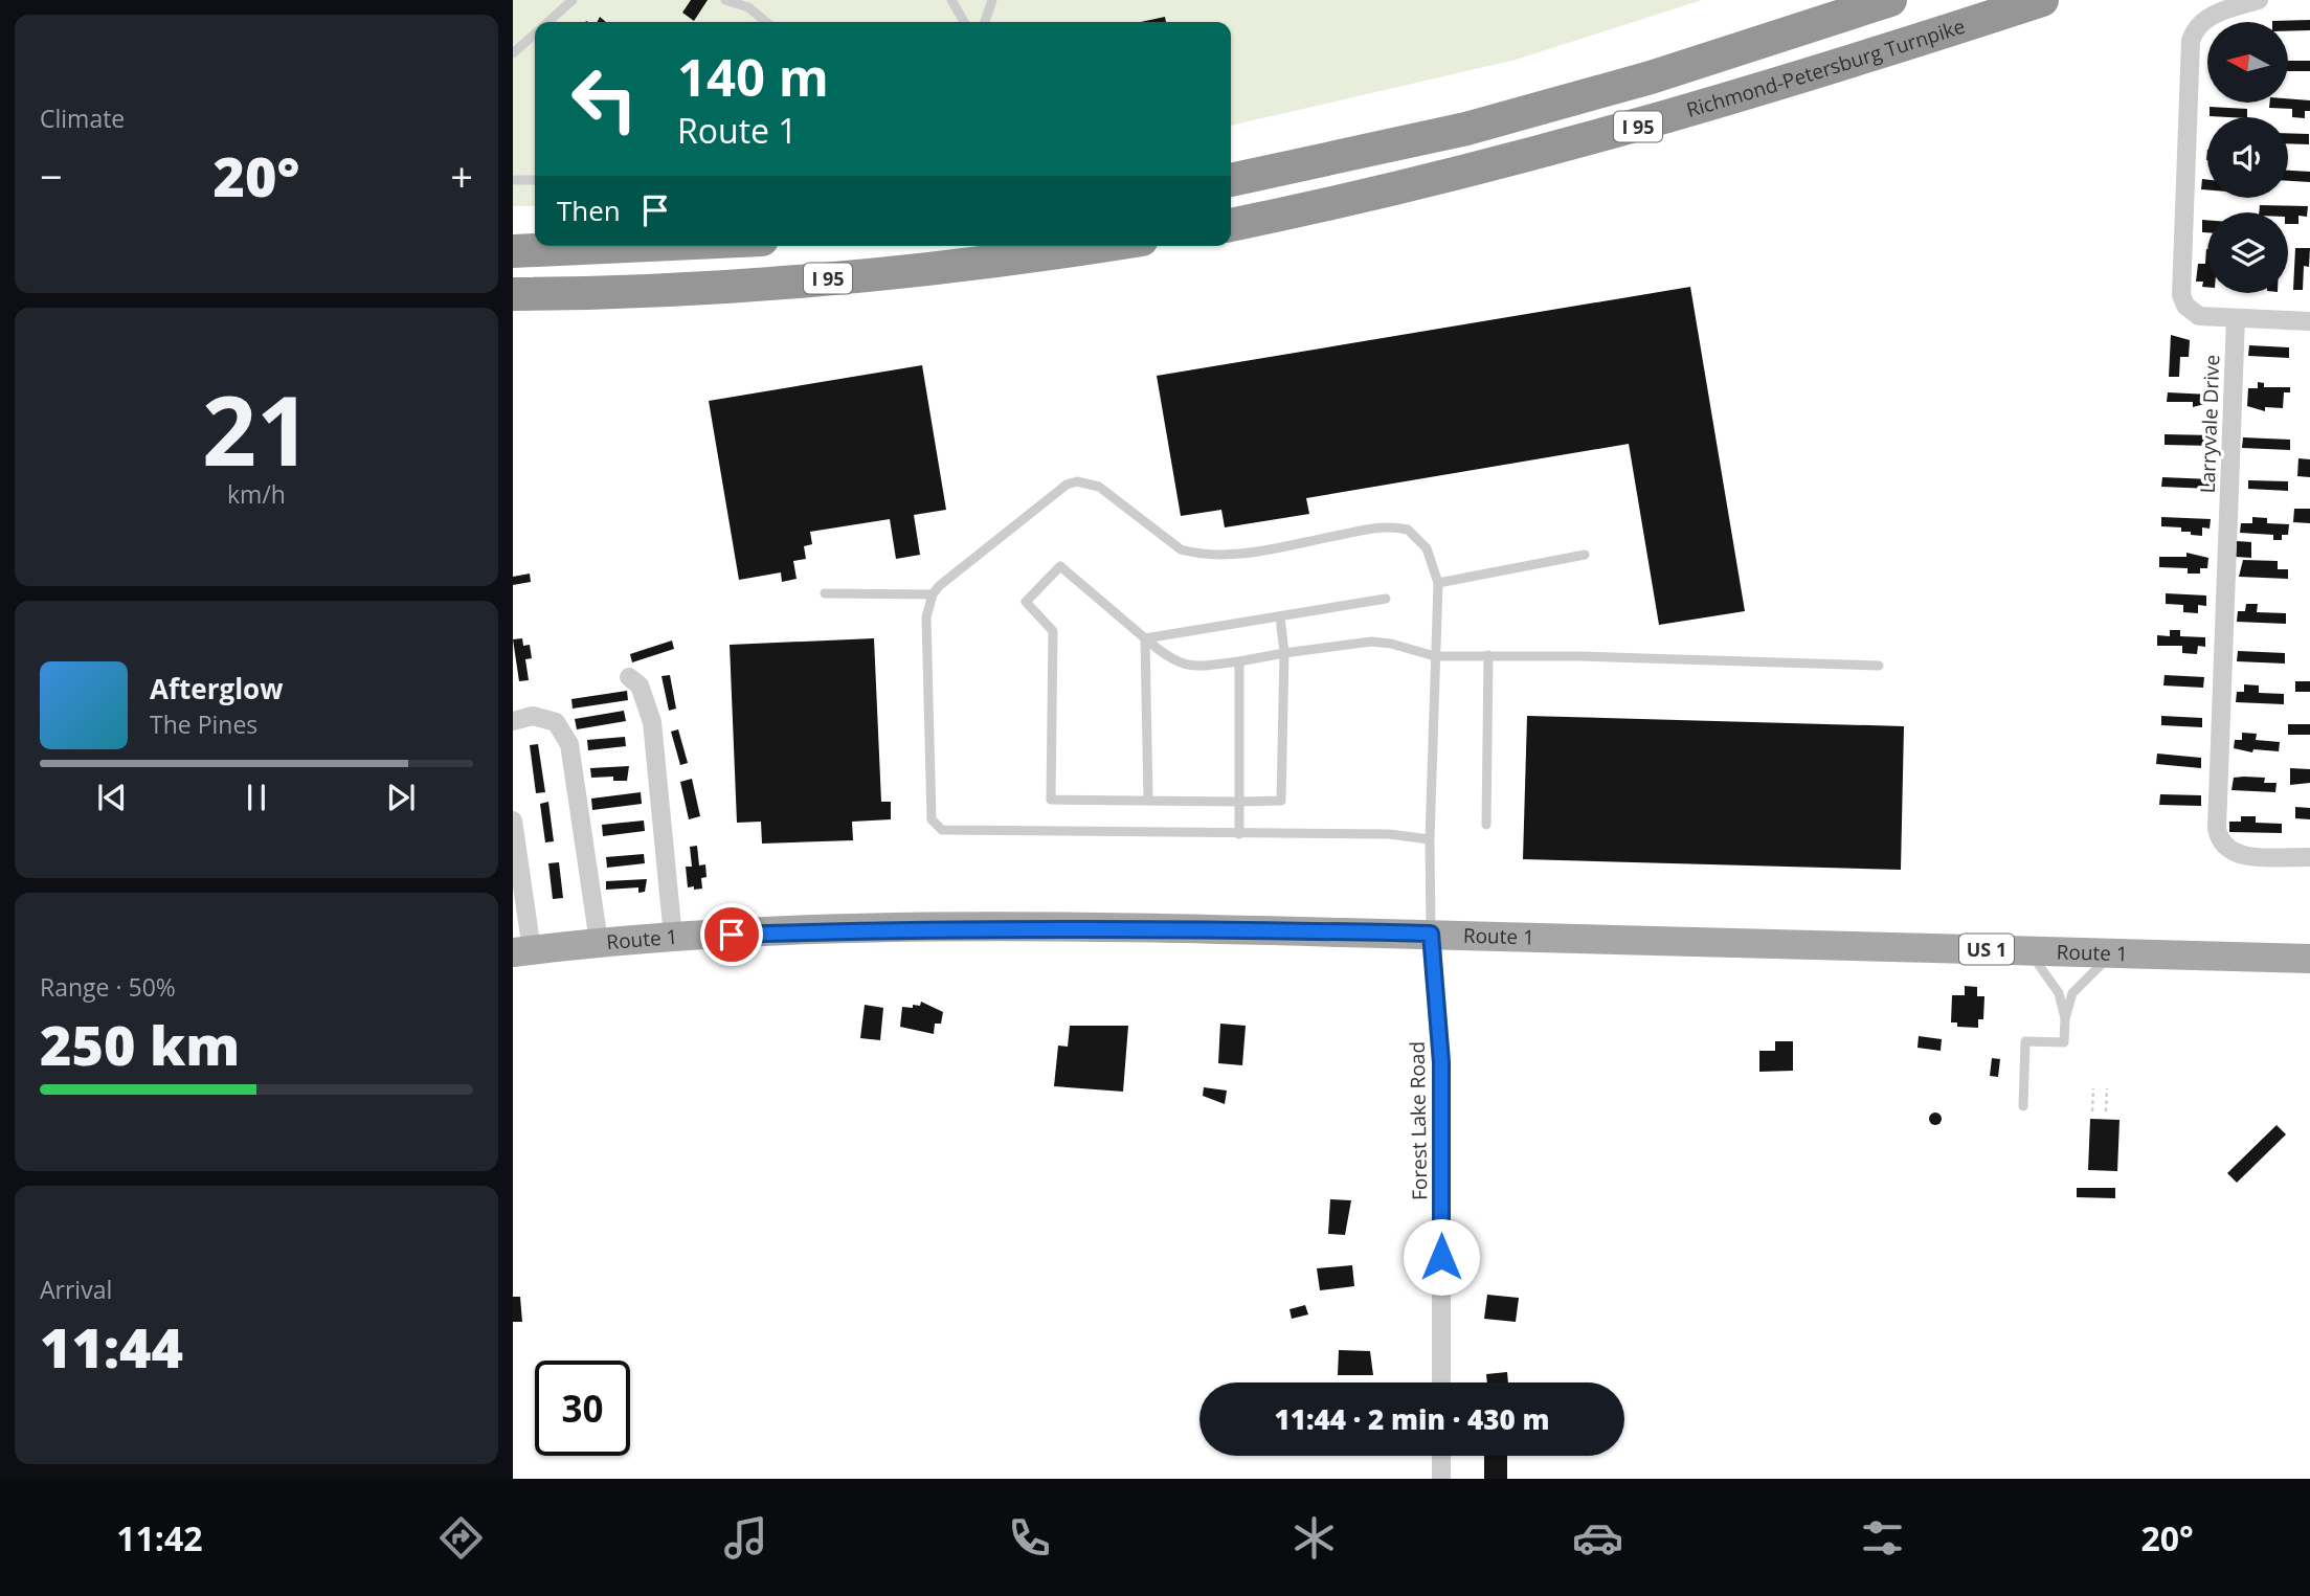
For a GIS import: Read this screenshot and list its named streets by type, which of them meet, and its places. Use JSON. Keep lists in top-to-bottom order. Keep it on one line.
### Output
{"streets":{"highway":["Richmond-Petersburg Turnpike","I 95"],"main road":["Route 1","US 1"],"street":["Larryvale Drive","Forest Lake Road"]},"crossings":[["Route 1","Forest Lake Road"]],"north":"left","page":{"tile":["Climate",["21","km/h"],["Range · 50%","250 km"],["Arrival","11:44"]],"turn":["140 m","Route 1"],"heat":["−","20°","+"],"then":"Then","song":["Afterglow","The Pines"],"limit":"30","trip":"11:44 · 2 min · 430 m","tabs":["11:42","20°"]}}
